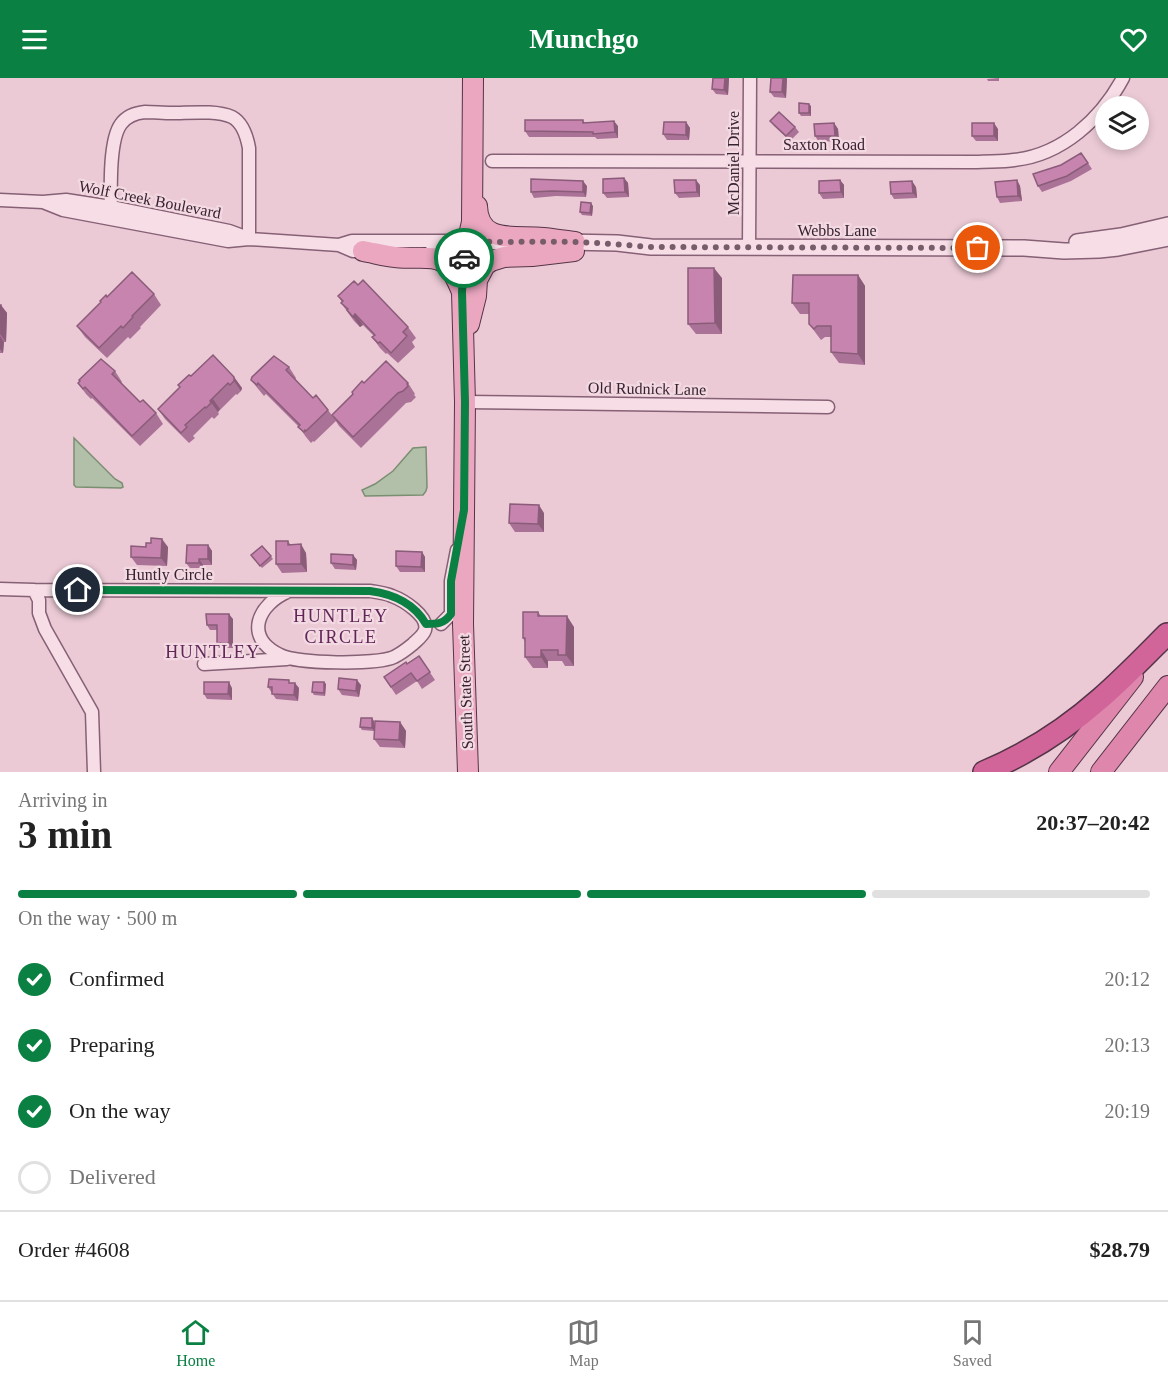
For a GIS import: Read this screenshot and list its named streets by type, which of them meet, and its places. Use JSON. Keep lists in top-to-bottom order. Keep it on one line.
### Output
{"streets":{"main road":["South State Street"],"street":["Saxton Road","McDaniel Drive","Wolf Creek Boulevard","Webbs Lane","Old Rudnick Lane","Huntly Circle"]},"crossings":[["Saxton Road","McDaniel Drive"],["McDaniel Drive","Webbs Lane"],["Wolf Creek Boulevard","Webbs Lane"],["Wolf Creek Boulevard","South State Street"],["Webbs Lane","South State Street"],["Old Rudnick Lane","South State Street"]],"districts":["HUNTLEY CIRCLE","HUNTLEY"],"page":{"header":"Munchgo","heading":["3 min","Arriving in","20:37–20:42"],"panel":["Order #4608","$28.79"],"bar":"On the way · 500 m","list":[["Confirmed","20:12"],["Preparing","20:13"],["On the way","20:19"],"Delivered"],"tabs":["Home","Map","Saved"]}}
